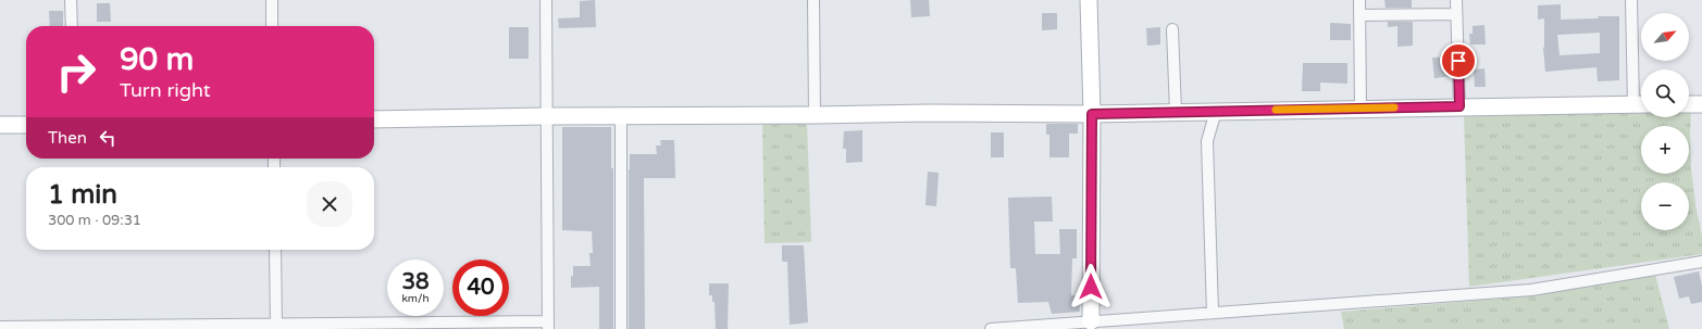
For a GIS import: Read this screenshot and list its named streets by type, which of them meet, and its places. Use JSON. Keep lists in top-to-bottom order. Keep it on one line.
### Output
{"north":"top right","page":{"map_buttons":["+","−"],"turn":["90 m","Turn right"],"then":"Then","heading":["1 min","300 m · 09:31"],"speed":"38 km/h","limit":"40"}}
